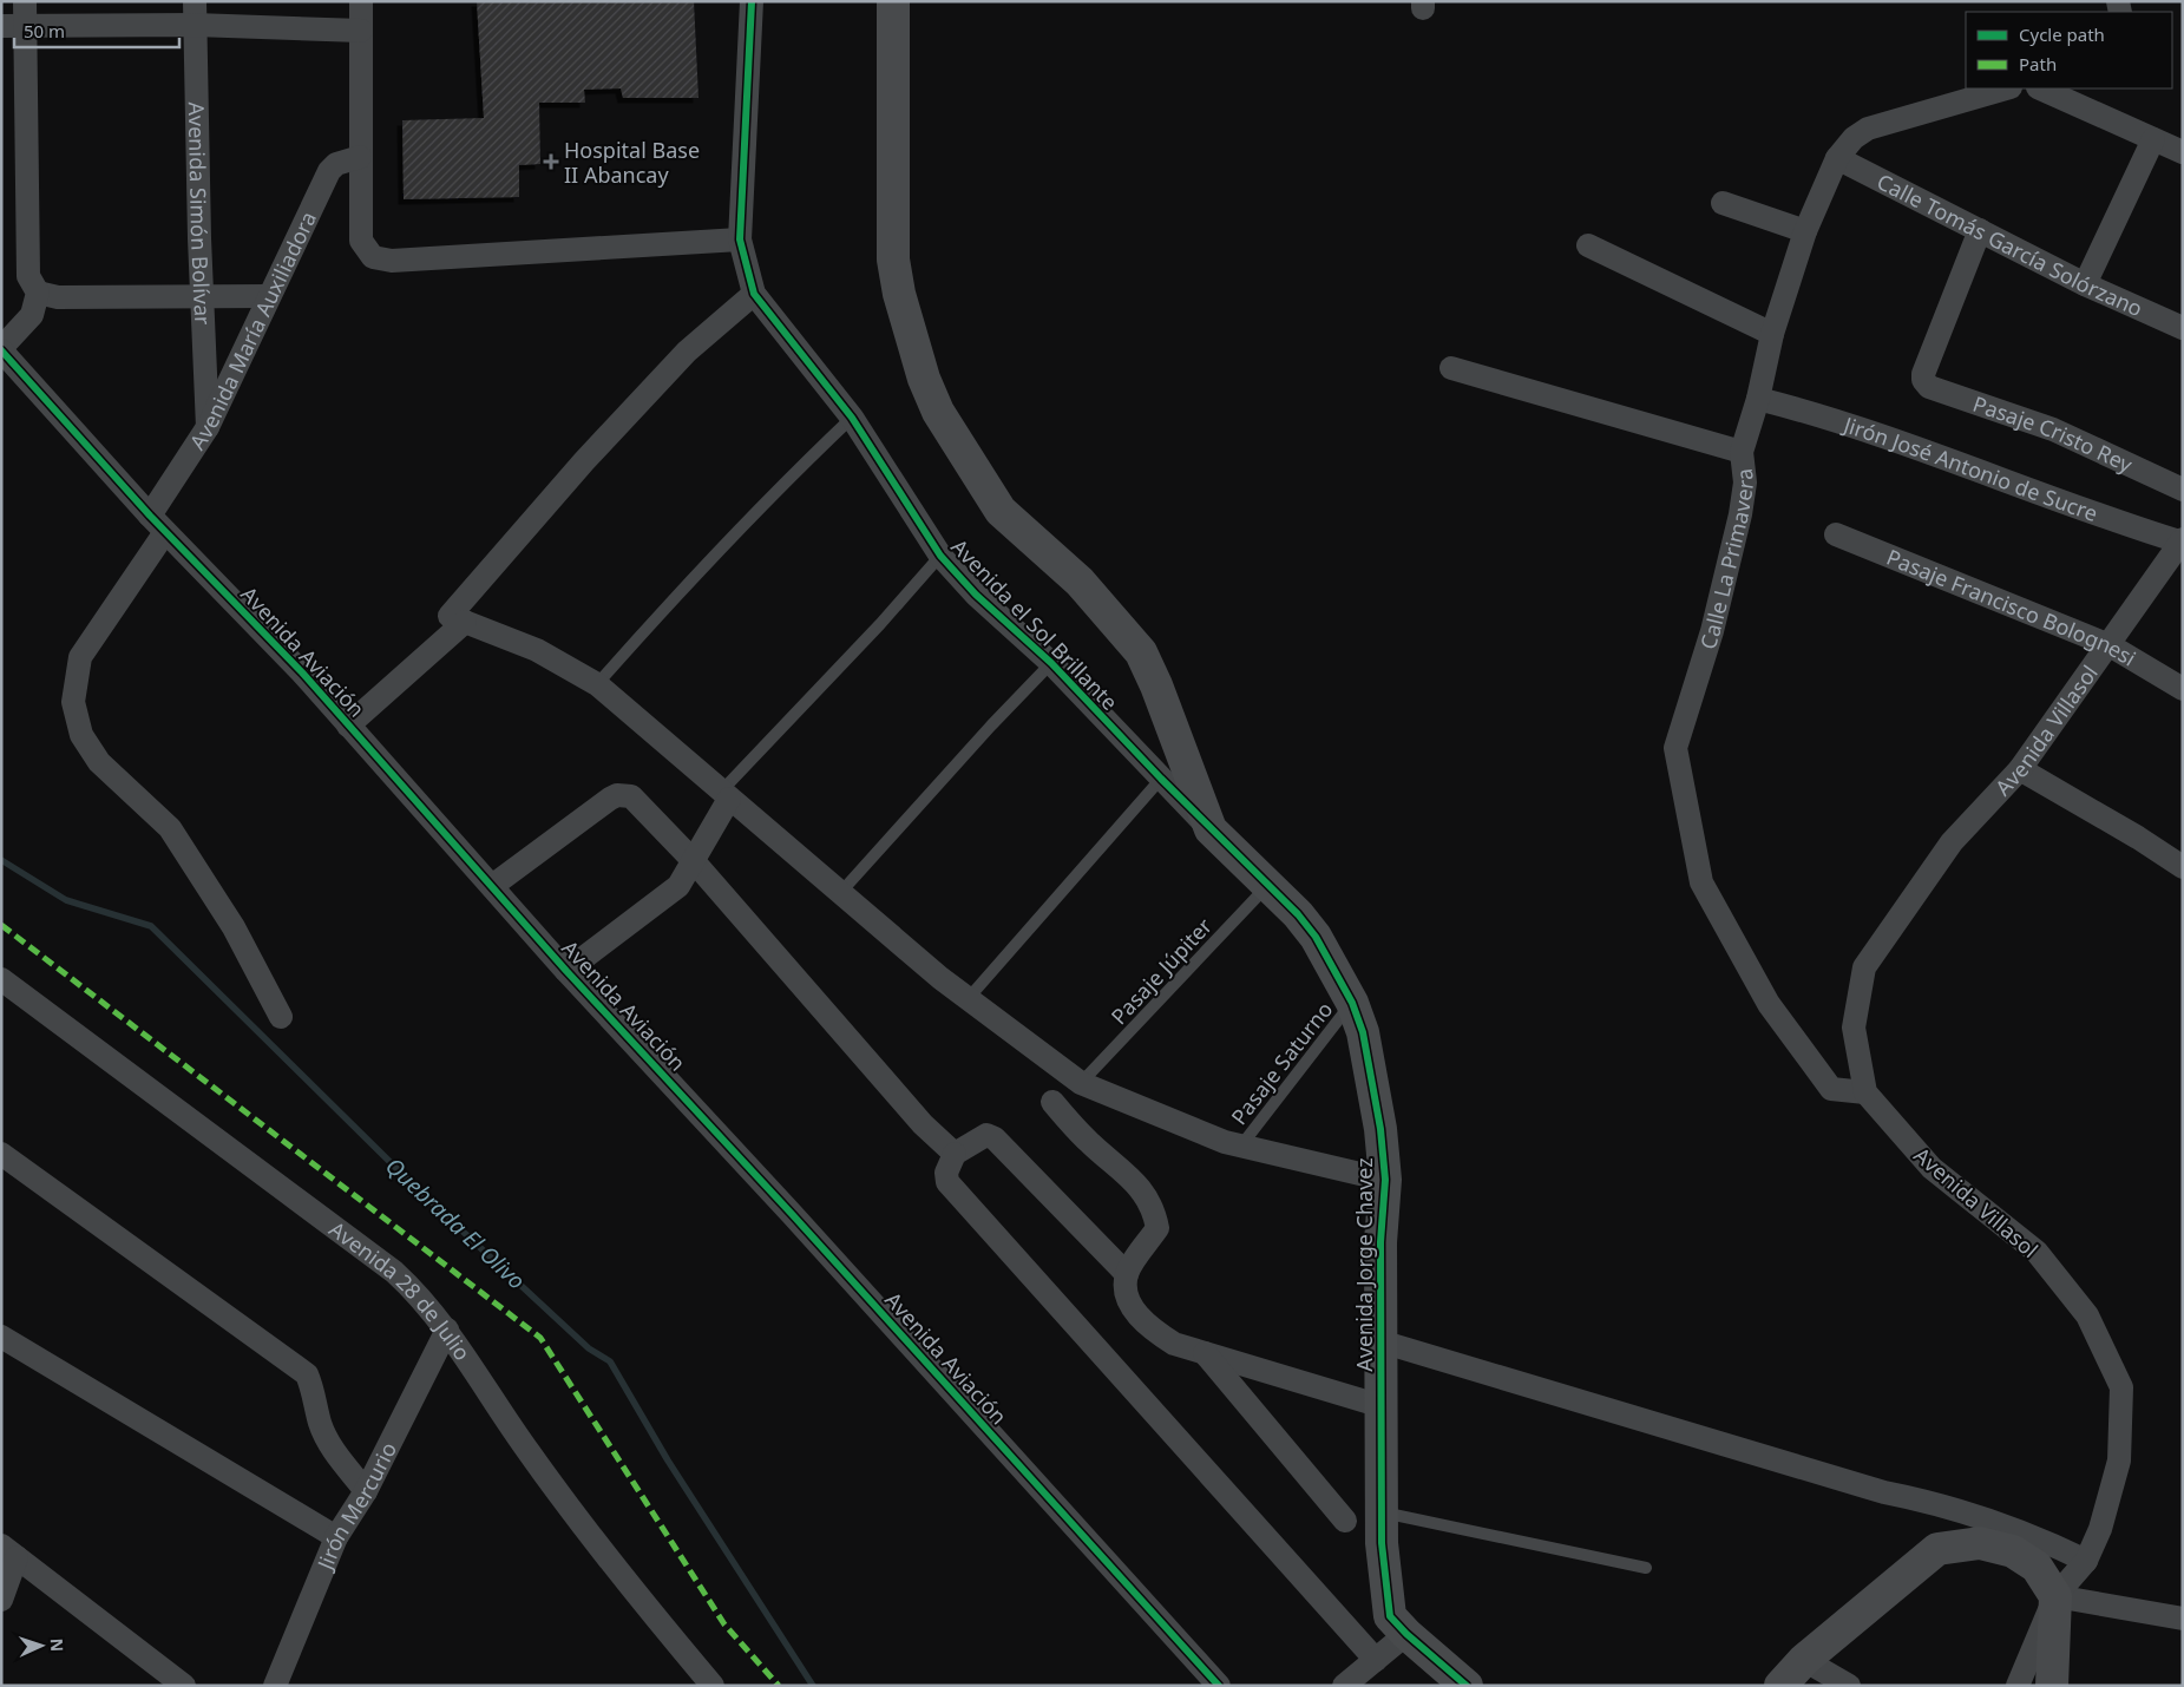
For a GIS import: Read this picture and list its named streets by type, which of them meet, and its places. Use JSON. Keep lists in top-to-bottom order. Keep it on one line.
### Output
{"streets":{"street":["Avenida Simón Bolívar","Calle Tomás García Solórzano","Avenida María Auxiliadora","Pasaje Cristo Rey","Jirón José Antonio de Sucre","Calle La Primavera","Pasaje Francisco Bolognesi","Avenida el Sol Brillante","Avenida Aviación","Avenida Villasol","Avenida Jorge Chavez","Avenida 28 de Julio","Jirón Mercurio"],"lane":["Pasaje Júpiter","Pasaje Saturno"]},"crossings":[["Avenida Simón Bolívar","Avenida María Auxiliadora"],["Calle Tomás García Solórzano","Pasaje Cristo Rey"],["Calle Tomás García Solórzano","Calle La Primavera"],["Avenida María Auxiliadora","Avenida Aviación"],["Jirón José Antonio de Sucre","Calle La Primavera"],["Jirón José Antonio de Sucre","Avenida Villasol"],["Calle La Primavera","Avenida Villasol"],["Pasaje Francisco Bolognesi","Avenida Villasol"],["Avenida el Sol Brillante","Avenida Jorge Chavez"],["Pasaje Júpiter","Avenida Jorge Chavez"],["Pasaje Saturno","Avenida Jorge Chavez"],["Avenida 28 de Julio","Jirón Mercurio"]],"water":["Quebrada El Olivo"],"places":{"health":["Hospital Base II Abancay"]},"legend":["Cycle path","Path"],"scale_bar":"50 m","north":"right"}
